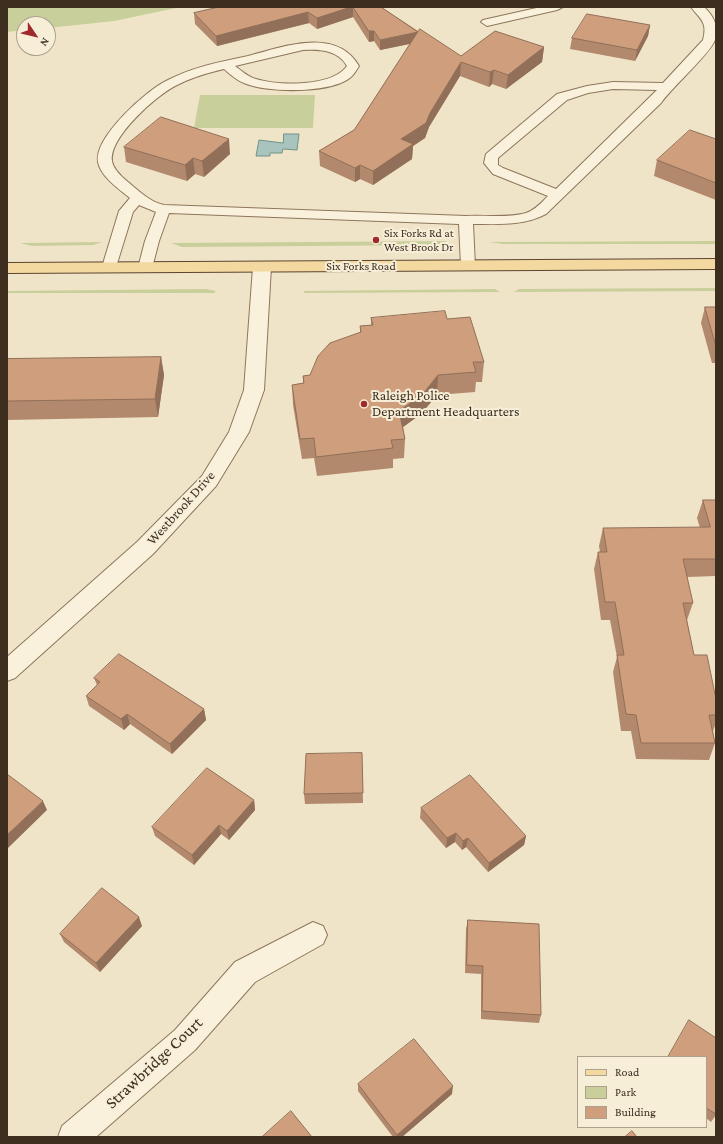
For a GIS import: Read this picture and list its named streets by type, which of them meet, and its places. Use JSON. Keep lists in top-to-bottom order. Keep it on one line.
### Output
{"streets":{"main road":["Six Forks Road"],"street":["Westbrook Drive","Strawbridge Court"]},"crossings":[["Six Forks Road","Westbrook Drive"]],"places":["Six Forks Rd at West Brook Dr","Raleigh Police Department Headquarters"],"legend":["Road","Park","Building"],"north":"bottom right"}
